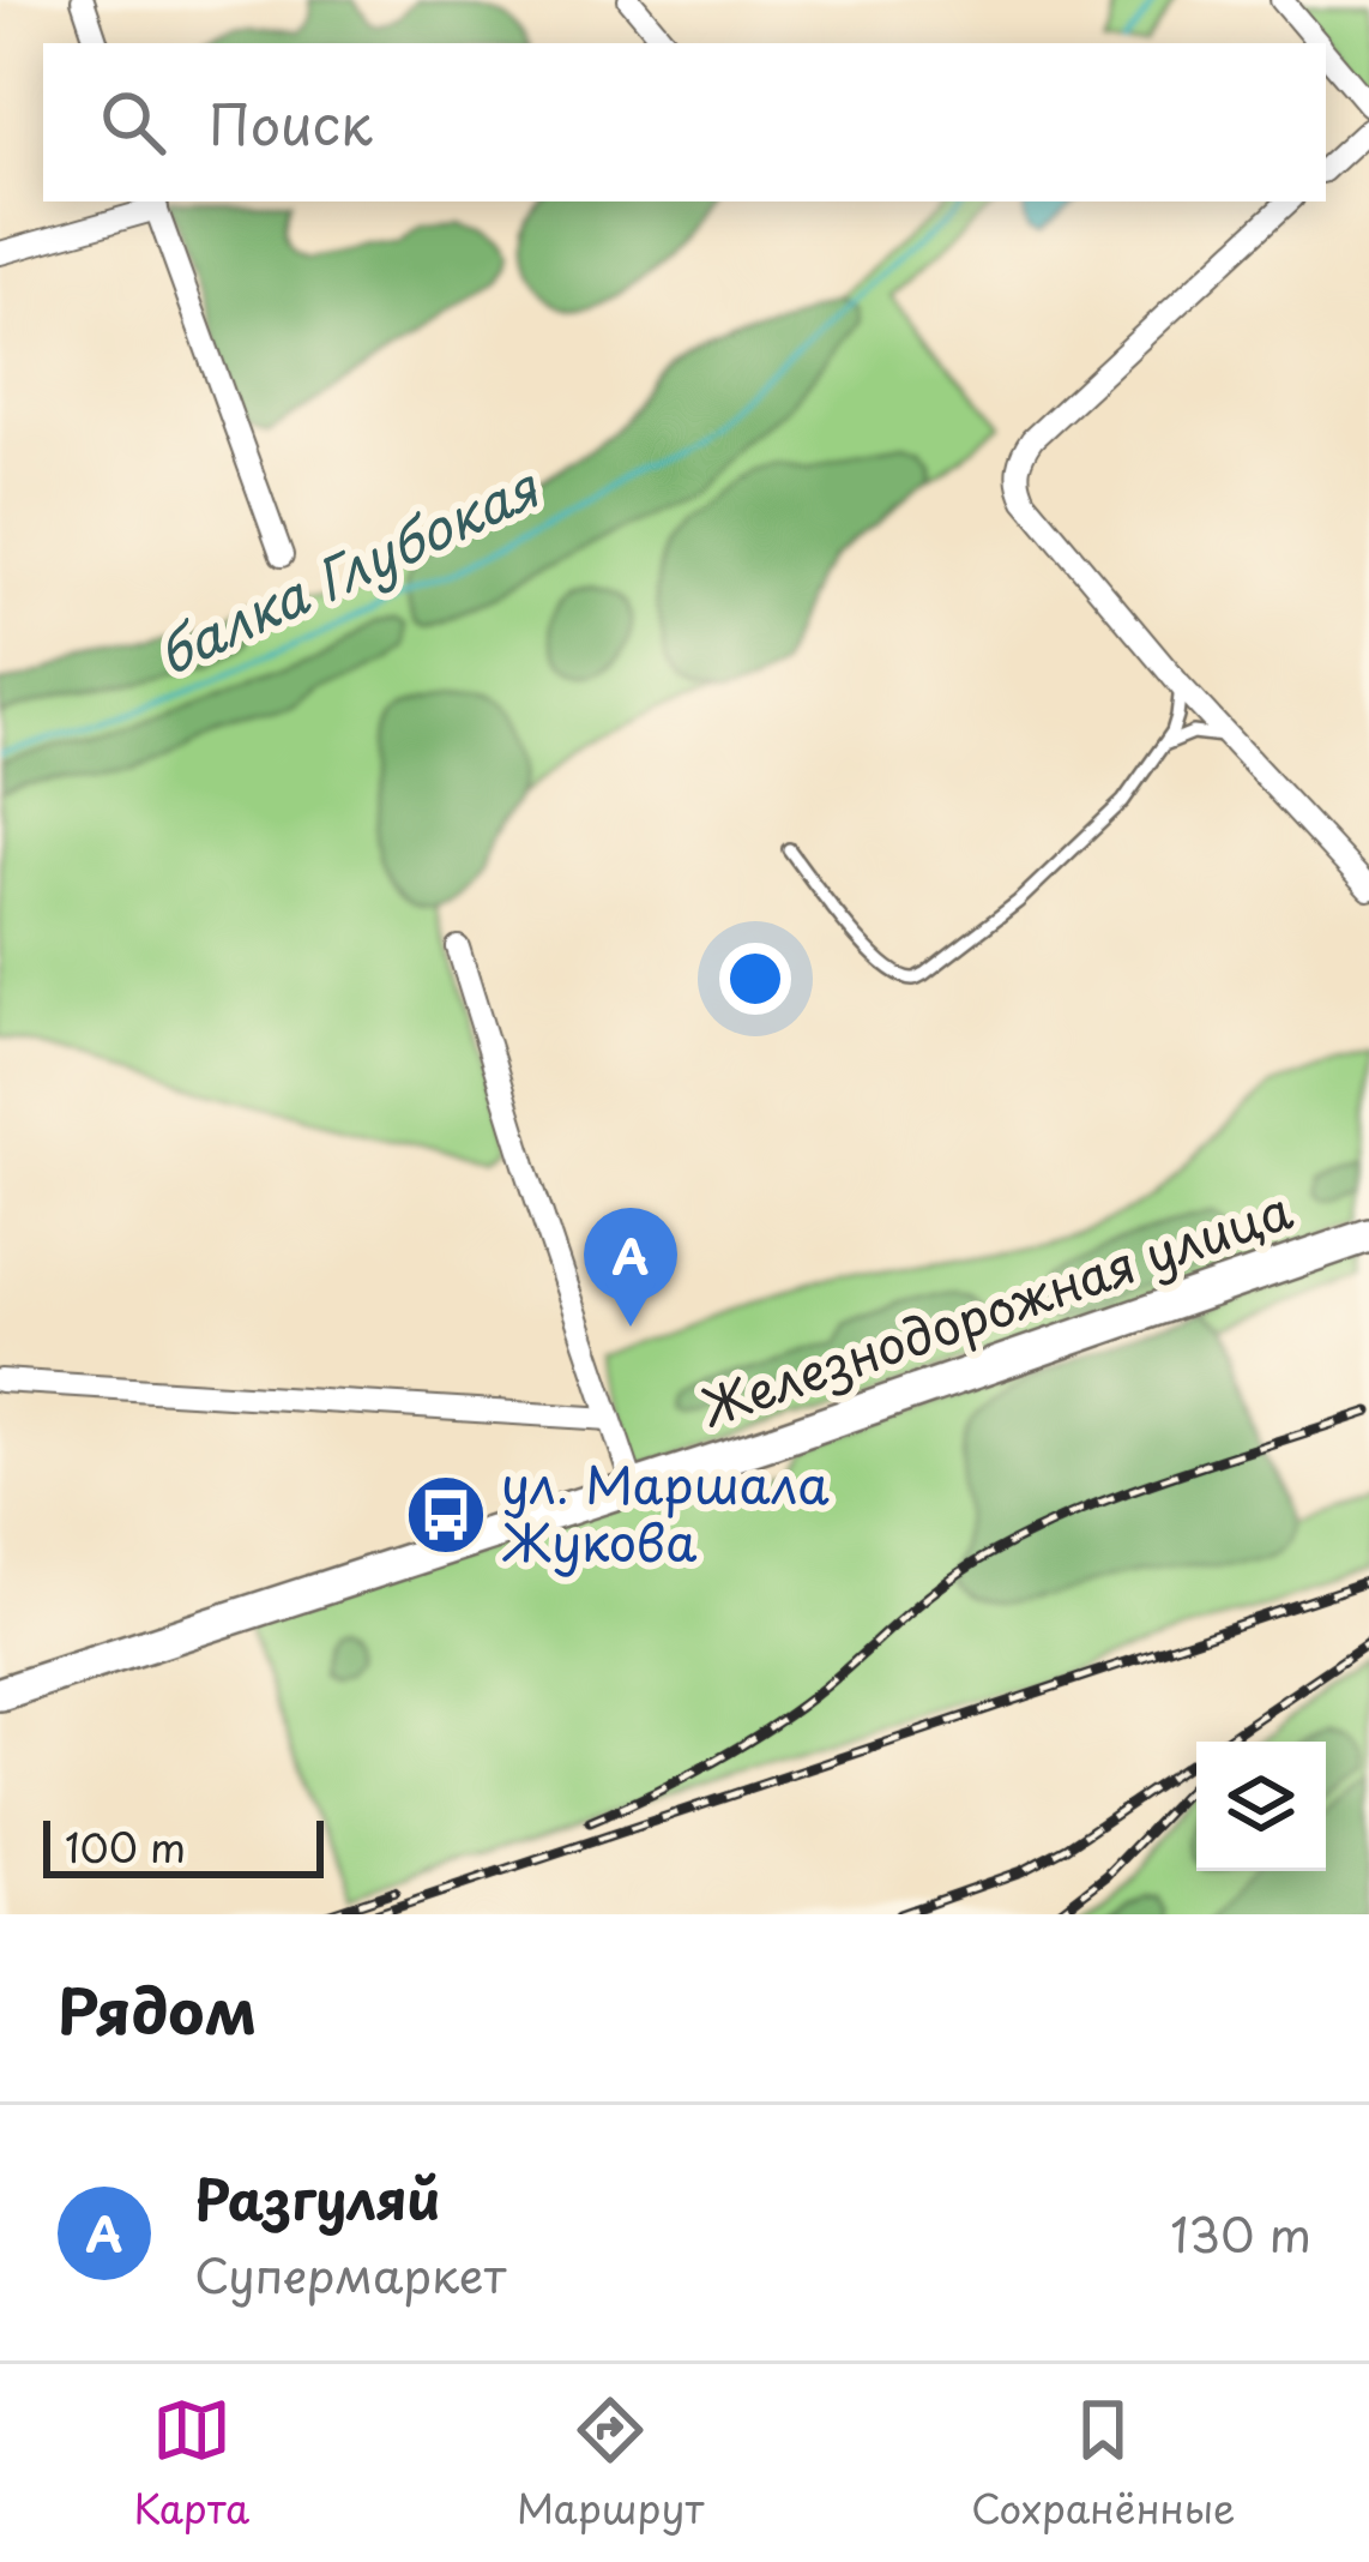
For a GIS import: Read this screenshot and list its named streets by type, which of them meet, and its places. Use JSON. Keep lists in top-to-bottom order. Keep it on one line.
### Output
{"streets":{"main road":["Железнодорожная улица"]},"water":["балка Глубокая"],"places":{"bus stop":["ул. Маршала Жукова"]},"scale_bar":"100 m","page":{"search":"Поиск","pins":"A","scale":"100 m","heading":"Рядом","list":[{"mark":"A","name":"Разгуляй","note":"Супермаркет","value":"130 m"}],"nav":["Карта","Маршрут","Сохранённые"]}}
